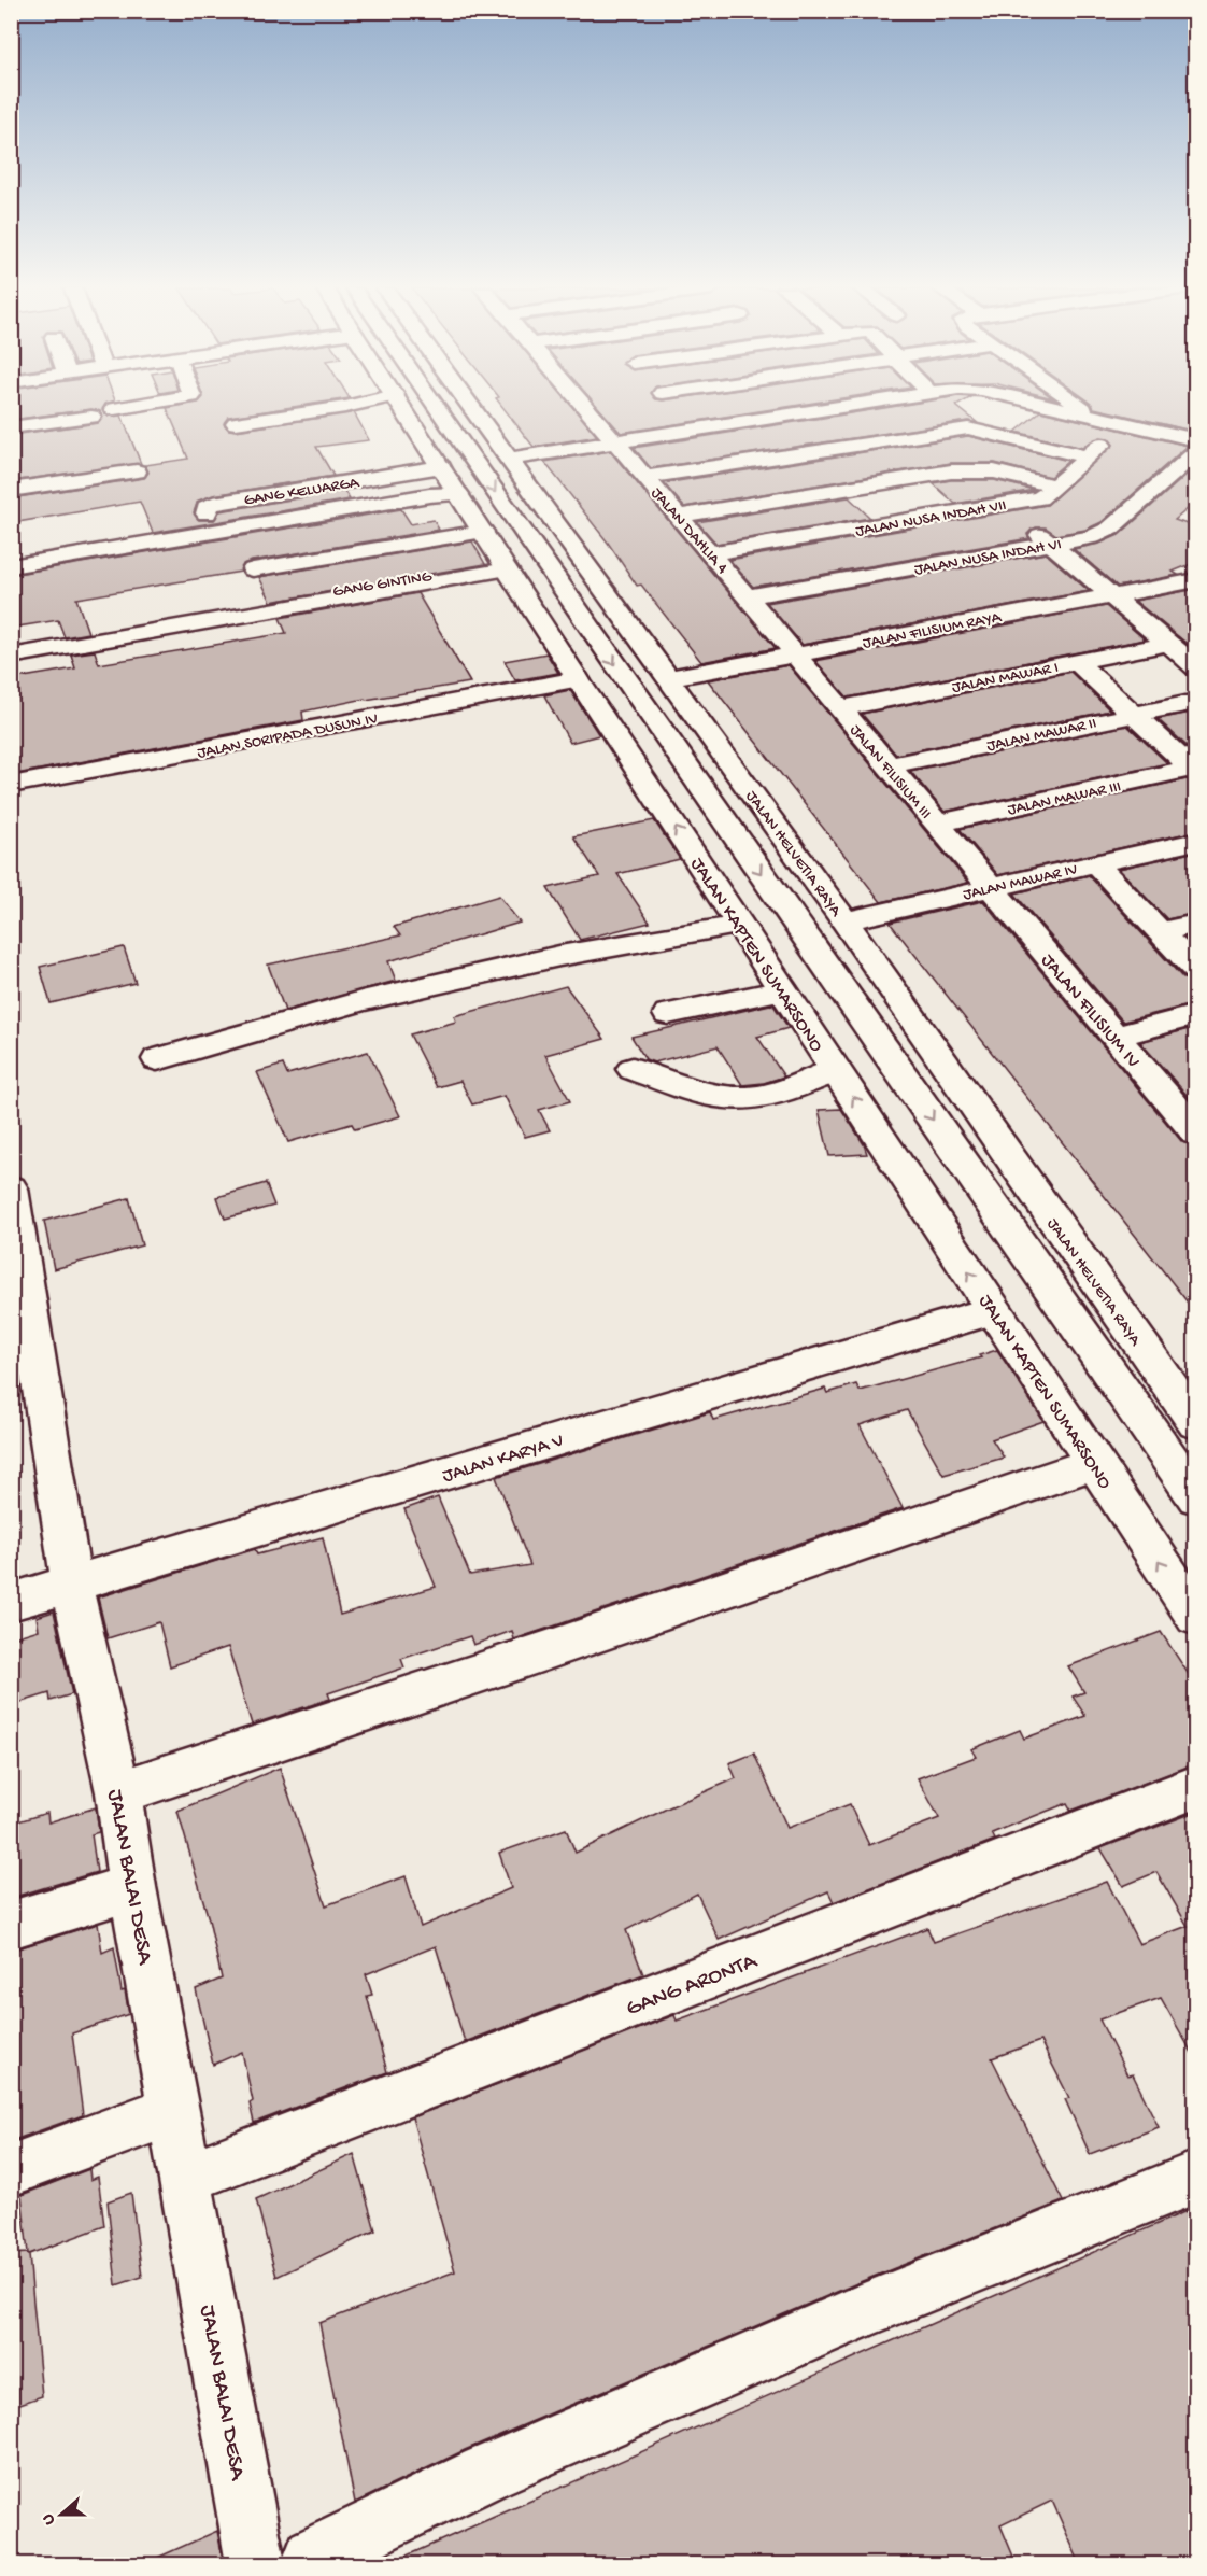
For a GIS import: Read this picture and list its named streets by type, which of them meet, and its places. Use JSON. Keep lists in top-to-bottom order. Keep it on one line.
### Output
{"streets":{"main road":["GANG KELUARGA","JALAN NUSA INDAH VII","JALAN DAHLIA 4","JALAN NUSA INDAH VI","GANG GINTING","JALAN FILISIUM RAYA","JALAN MAWAR I","JALAN MAWAR II","JALAN SORIPADA DUSUN IV","JALAN FILISIUM III","JALAN MAWAR III","JALAN HELVETIA RAYA","JALAN MAWAR IV","JALAN KAPTEN SUMARSONO","JALAN FILISIUM IV","JALAN KARYA V","JALAN BALAI DESA","GANG ARONTA"]},"crossings":[["GANG KELUARGA","JALAN KAPTEN SUMARSONO"],["JALAN NUSA INDAH VII","JALAN DAHLIA 4"],["JALAN DAHLIA 4","JALAN NUSA INDAH VI"],["JALAN DAHLIA 4","JALAN FILISIUM RAYA"],["JALAN DAHLIA 4","JALAN FILISIUM III"],["GANG GINTING","JALAN KAPTEN SUMARSONO"],["JALAN FILISIUM RAYA","JALAN FILISIUM III"],["JALAN FILISIUM RAYA","JALAN HELVETIA RAYA"],["JALAN MAWAR I","JALAN FILISIUM III"],["JALAN MAWAR II","JALAN FILISIUM III"],["JALAN SORIPADA DUSUN IV","JALAN KAPTEN SUMARSONO"],["JALAN FILISIUM III","JALAN MAWAR III"],["JALAN FILISIUM III","JALAN MAWAR IV"],["JALAN FILISIUM III","JALAN FILISIUM IV"],["JALAN HELVETIA RAYA","JALAN MAWAR IV"],["JALAN MAWAR IV","JALAN FILISIUM IV"],["JALAN KAPTEN SUMARSONO","JALAN KARYA V"],["JALAN KARYA V","JALAN BALAI DESA"],["JALAN BALAI DESA","GANG ARONTA"]],"north":"left"}
